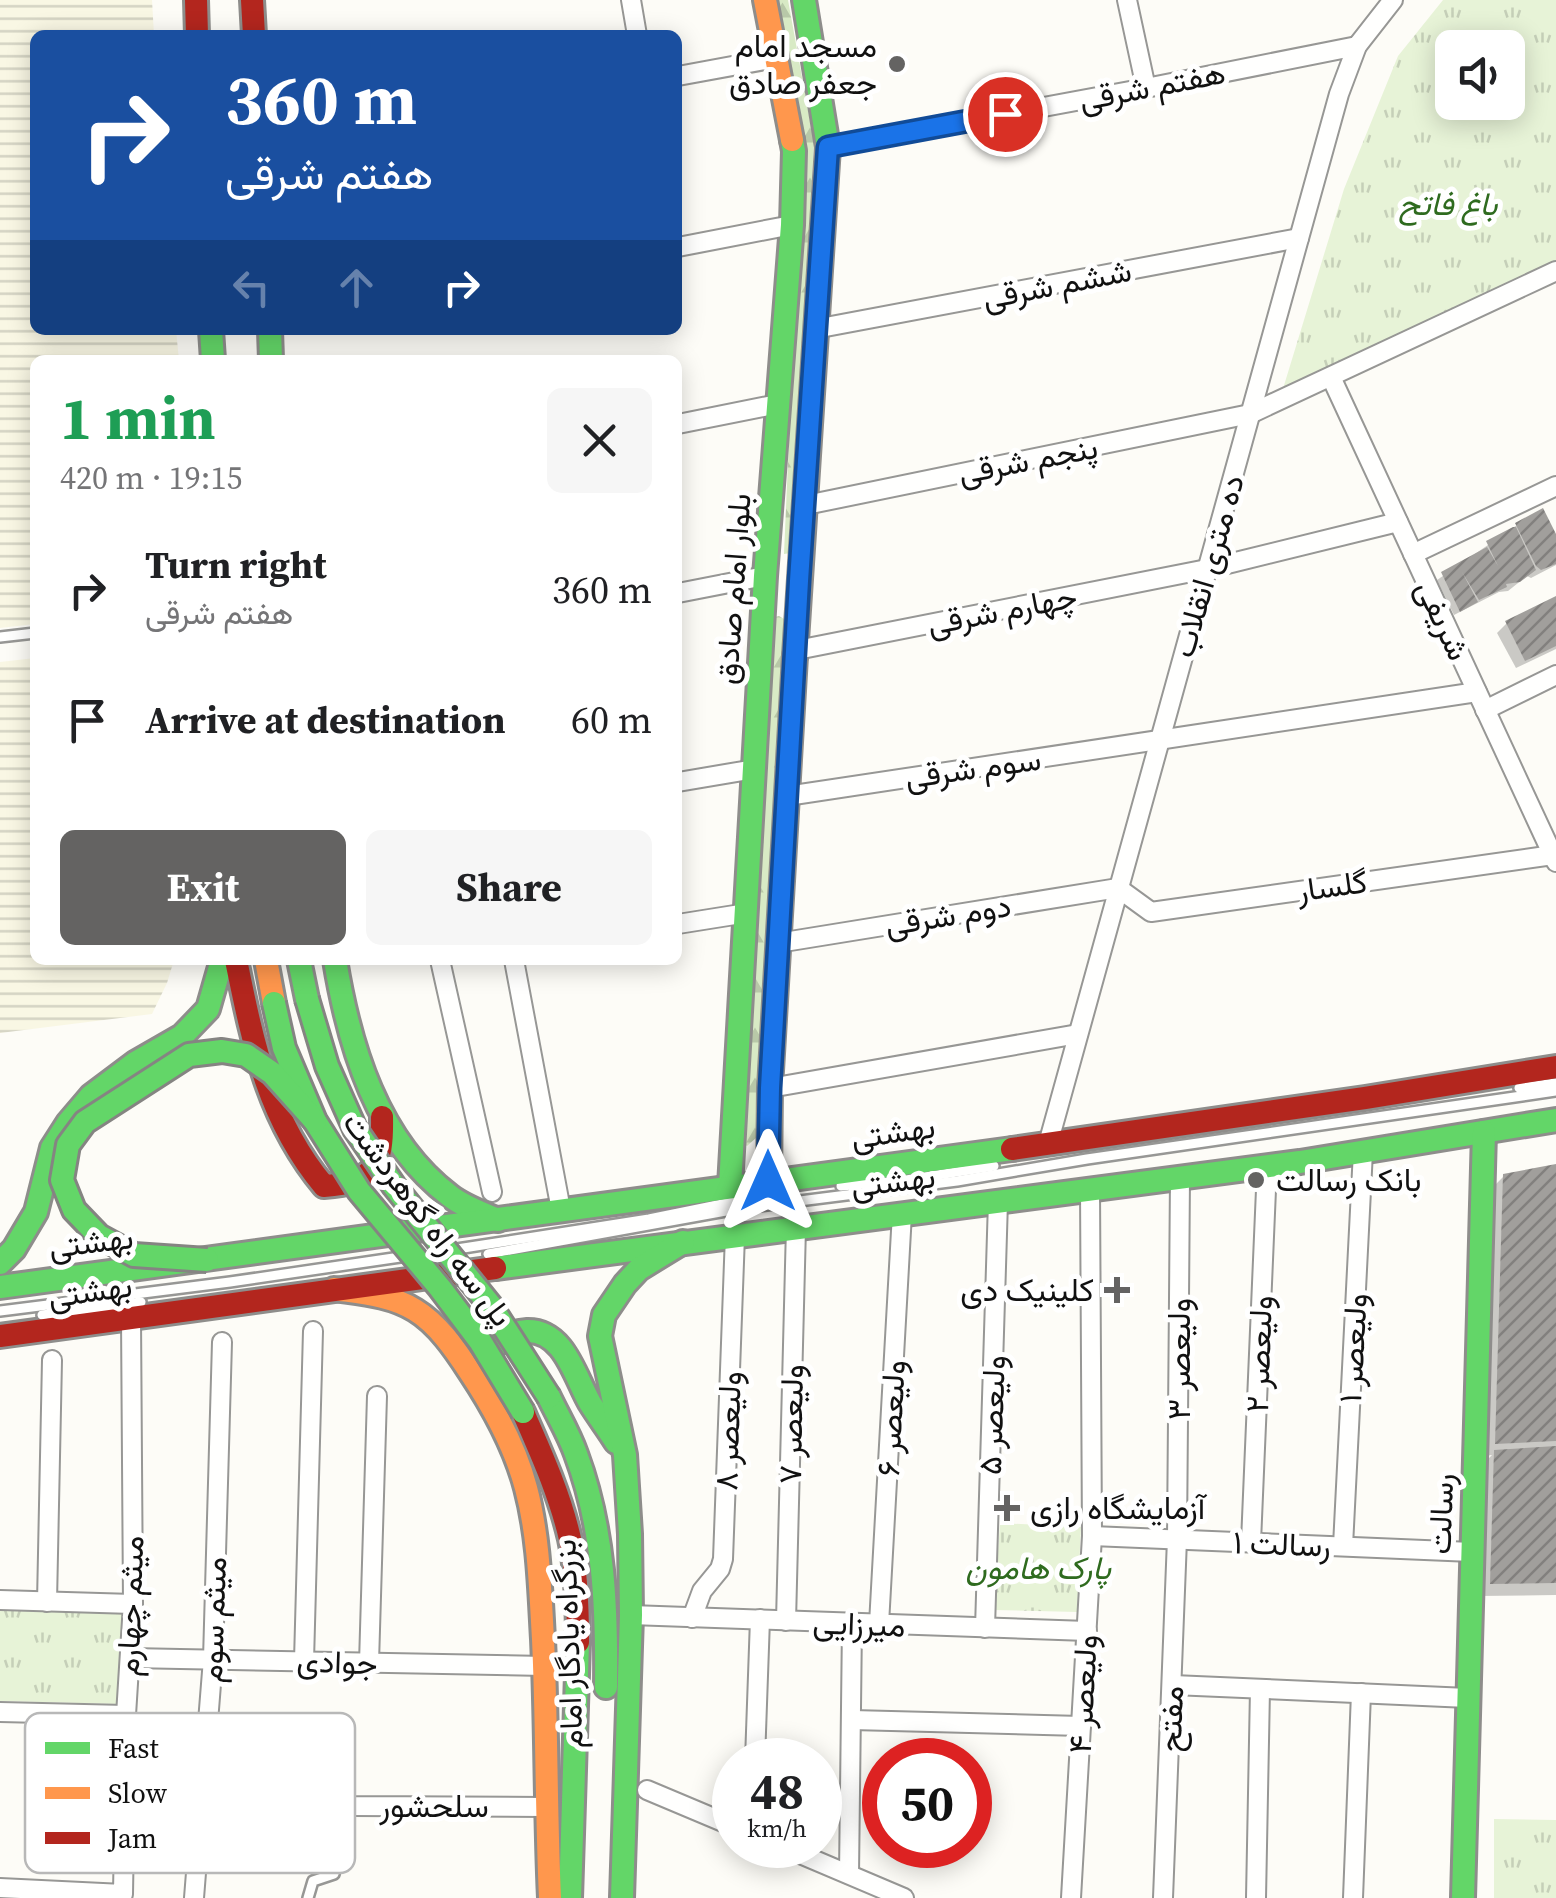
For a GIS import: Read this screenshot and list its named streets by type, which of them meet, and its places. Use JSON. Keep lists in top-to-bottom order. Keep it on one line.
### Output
{"streets":{"main road":["بلوار امام صادق","بهشتى","بهشتی","پل سه راه گوهردشت","رسالت","بزرگراه یادگار امام"],"street":["هفتم شرقی","ششم شرقی","پنجم شرقی","ده متری انقلاب","چهارم شرقی","شریفی","سوم شرقی","گلسار","دوم شرقی","ولیعصر ۱","ولیعصر ۲","ولیعصر ۳","ولیعصر ۵","ولیعصر ۶","ولیعصر ۷","ولیعصر ۸","رسالت ۱","میثم چهارم","میثم سوم","میرزایی","جوادی","ولیعصر ۴","مفتح","سلحشور"]},"crossings":[["هفتم شرقی","ده متری انقلاب"],["هفتم شرقی","بلوار امام صادق"],["ششم شرقی","ده متری انقلاب"],["ششم شرقی","بلوار امام صادق"],["پنجم شرقی","ده متری انقلاب"],["پنجم شرقی","بلوار امام صادق"],["پنجم شرقی","شریفی"],["ده متری انقلاب","چهارم شرقی"],["ده متری انقلاب","سوم شرقی"],["ده متری انقلاب","گلسار"],["ده متری انقلاب","دوم شرقی"],["ده متری انقلاب","بهشتى"],["بلوار امام صادق","چهارم شرقی"],["بلوار امام صادق","سوم شرقی"],["بلوار امام صادق","دوم شرقی"],["بلوار امام صادق","بهشتى"],["چهارم شرقی","شریفی"],["شریفی","سوم شرقی"],["شریفی","گلسار"],["گلسار","دوم شرقی"],["بهشتی","ولیعصر ۱"],["بهشتی","ولیعصر ۲"],["بهشتی","ولیعصر ۳"],["بهشتی","ولیعصر ۵"],["بهشتی","ولیعصر ۶"],["بهشتی","ولیعصر ۷"],["بهشتی","ولیعصر ۸"],["بهشتی","رسالت"],["بهشتی","میثم چهارم"],["بهشتی","ولیعصر ۴"],["پل سه راه گوهردشت","بزرگراه یادگار امام"],["ولیعصر ۱","رسالت ۱"],["ولیعصر ۲","رسالت ۱"],["ولیعصر ۳","رسالت ۱"],["ولیعصر ۳","مفتح"],["ولیعصر ۵","میرزایی"],["ولیعصر ۶","میرزایی"],["ولیعصر ۷","میرزایی"],["ولیعصر ۸","میرزایی"],["رسالت","رسالت ۱"],["رسالت ۱","ولیعصر ۴"],["رسالت ۱","مفتح"],["میثم چهارم","جوادی"],["میثم سوم","جوادی"],["میرزایی","ولیعصر ۴"]],"parks":["باغ فاتح","پارک هامون"],"places":{"other":["مسجد امام جعفر صادق","بانک رسالت"],"health":["کلینیک دی","آزمایشگاه رازی"]},"legend":["Fast","Slow","Jam"],"page":{"turn":["360 m","هفتم شرقی"],"heading":["1 min","420 m · 19:15"],"list":[{"name":"Turn right","note":"هفتم شرقی","value":"360 m"},{"name":"Arrive at destination","value":"60 m"}],"buttons":["Exit","Share"],"speed":"48 km/h","limit":"50"}}
